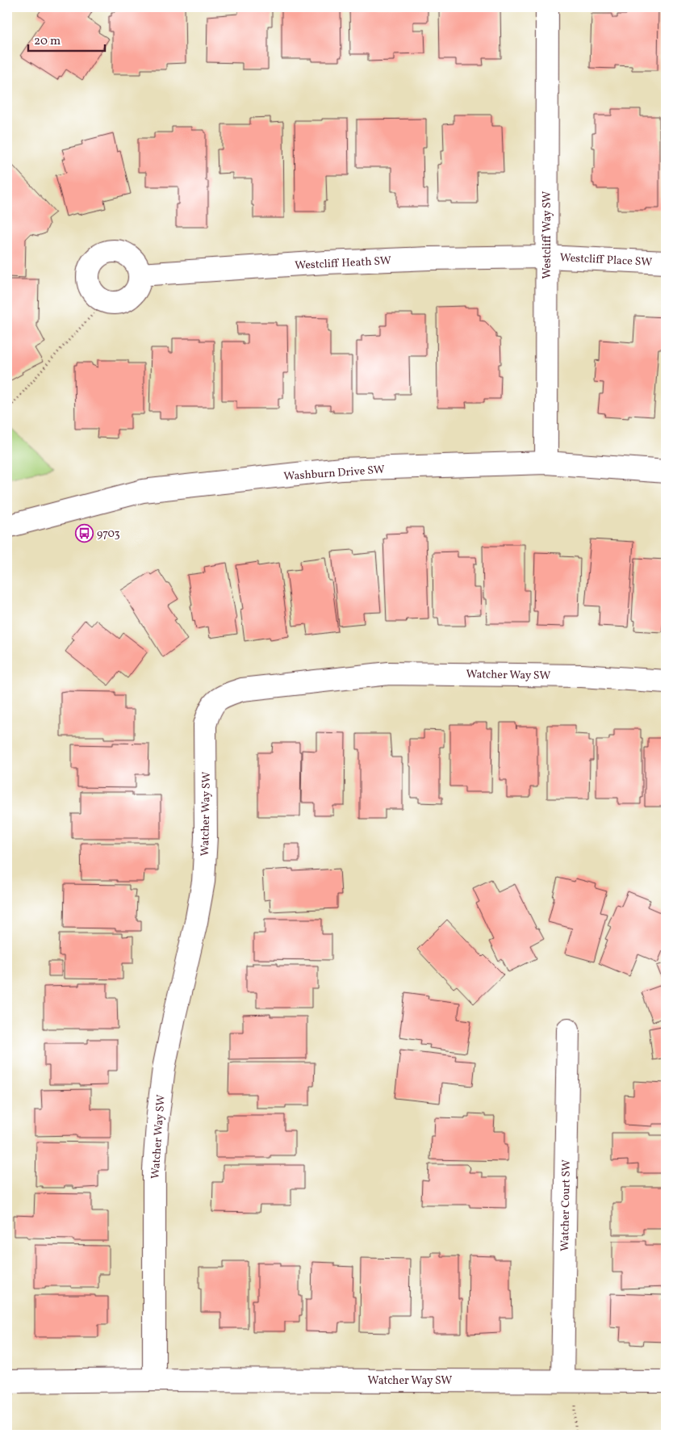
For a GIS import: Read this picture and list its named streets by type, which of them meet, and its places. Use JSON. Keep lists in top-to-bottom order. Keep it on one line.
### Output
{"streets":{"street":["Westcliff Way SW","Westcliff Place SW","Westcliff Heath SW","Washburn Drive SW","Watcher Way SW","Watcher Court SW"]},"crossings":[["Westcliff Way SW","Westcliff Place SW"],["Westcliff Way SW","Westcliff Heath SW"],["Westcliff Way SW","Washburn Drive SW"],["Westcliff Place SW","Westcliff Heath SW"],["Watcher Way SW","Watcher Court SW"]],"places":{"bus stop":["9703"]},"scale_bar":"20 m"}
